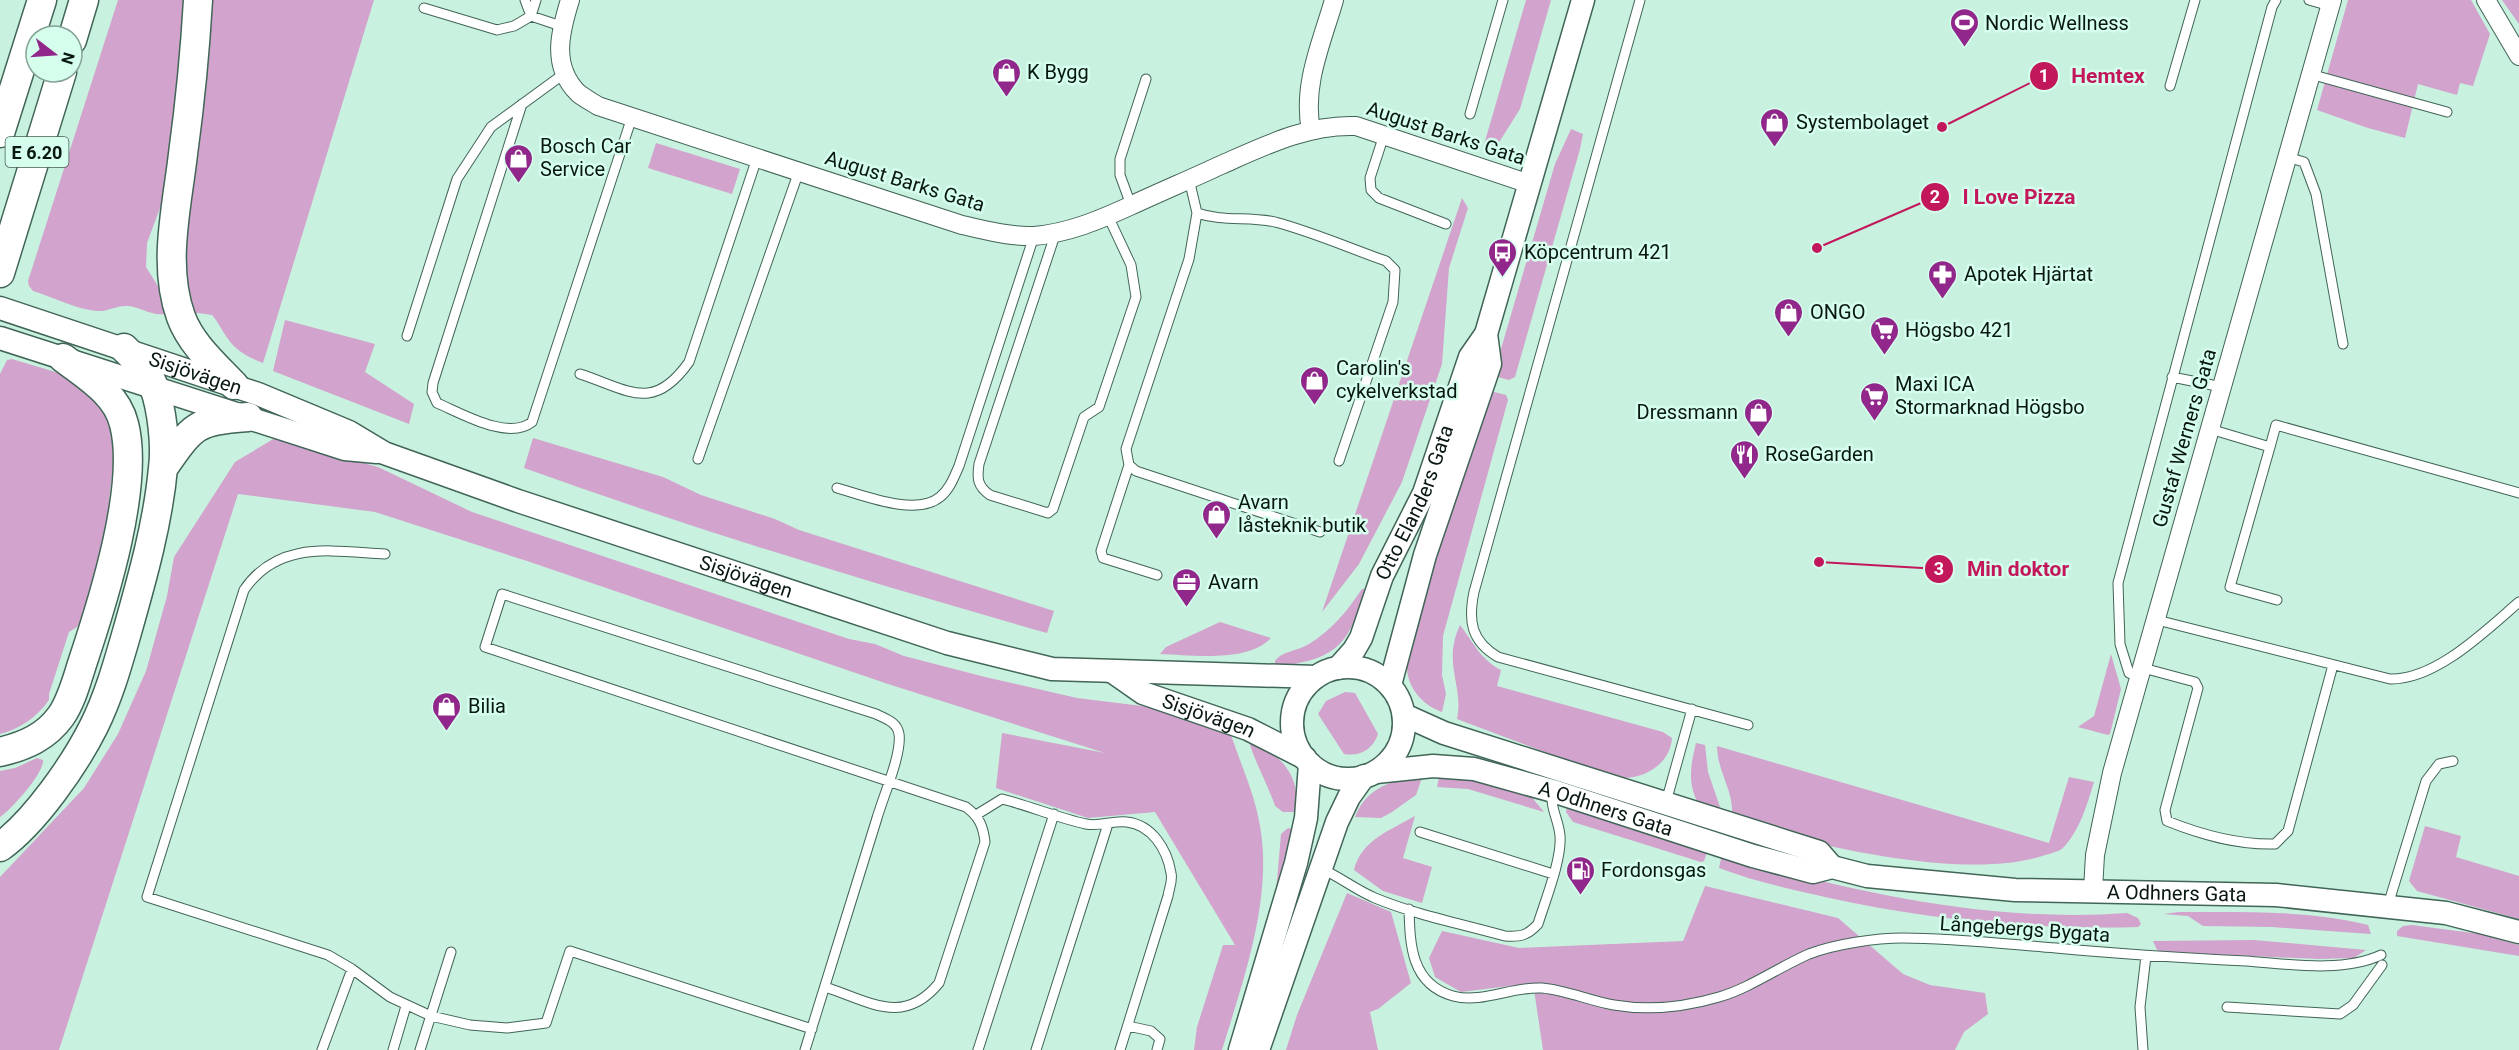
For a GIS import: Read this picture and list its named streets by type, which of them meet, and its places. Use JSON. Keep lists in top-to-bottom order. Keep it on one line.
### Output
{"streets":{"highway":["E 6.20"],"street":["August Barks Gata","Sisjövägen","Gustaf Werners Gata","Otto Elanders Gata","A Odhners Gata"],"lane":["Långebergs Bygata"]},"crossings":[["August Barks Gata","Otto Elanders Gata"],["Sisjövägen","Otto Elanders Gata"],["Sisjövägen","A Odhners Gata"],["Gustaf Werners Gata","A Odhners Gata"],["Otto Elanders Gata","A Odhners Gata"]],"places":{"sports":["Nordic Wellness"],"shop":["K Bygg","Systembolaget","Bosch Car Service","ONGO","Carolin's cykelverkstad","Dressmann","Avarn låsteknik butik","Bilia"],"other":["Hemtex","I Love Pizza","Min doktor"],"bus stop":["Köpcentrum 421"],"pharmacy":["Apotek Hjärtat"],"supermarket":["Högsbo 421","Maxi ICA Stormarknad Högsbo"],"restaurant":["RoseGarden"],"office":["Avarn"],"fuel station":["Fordonsgas"]},"north":"right"}
